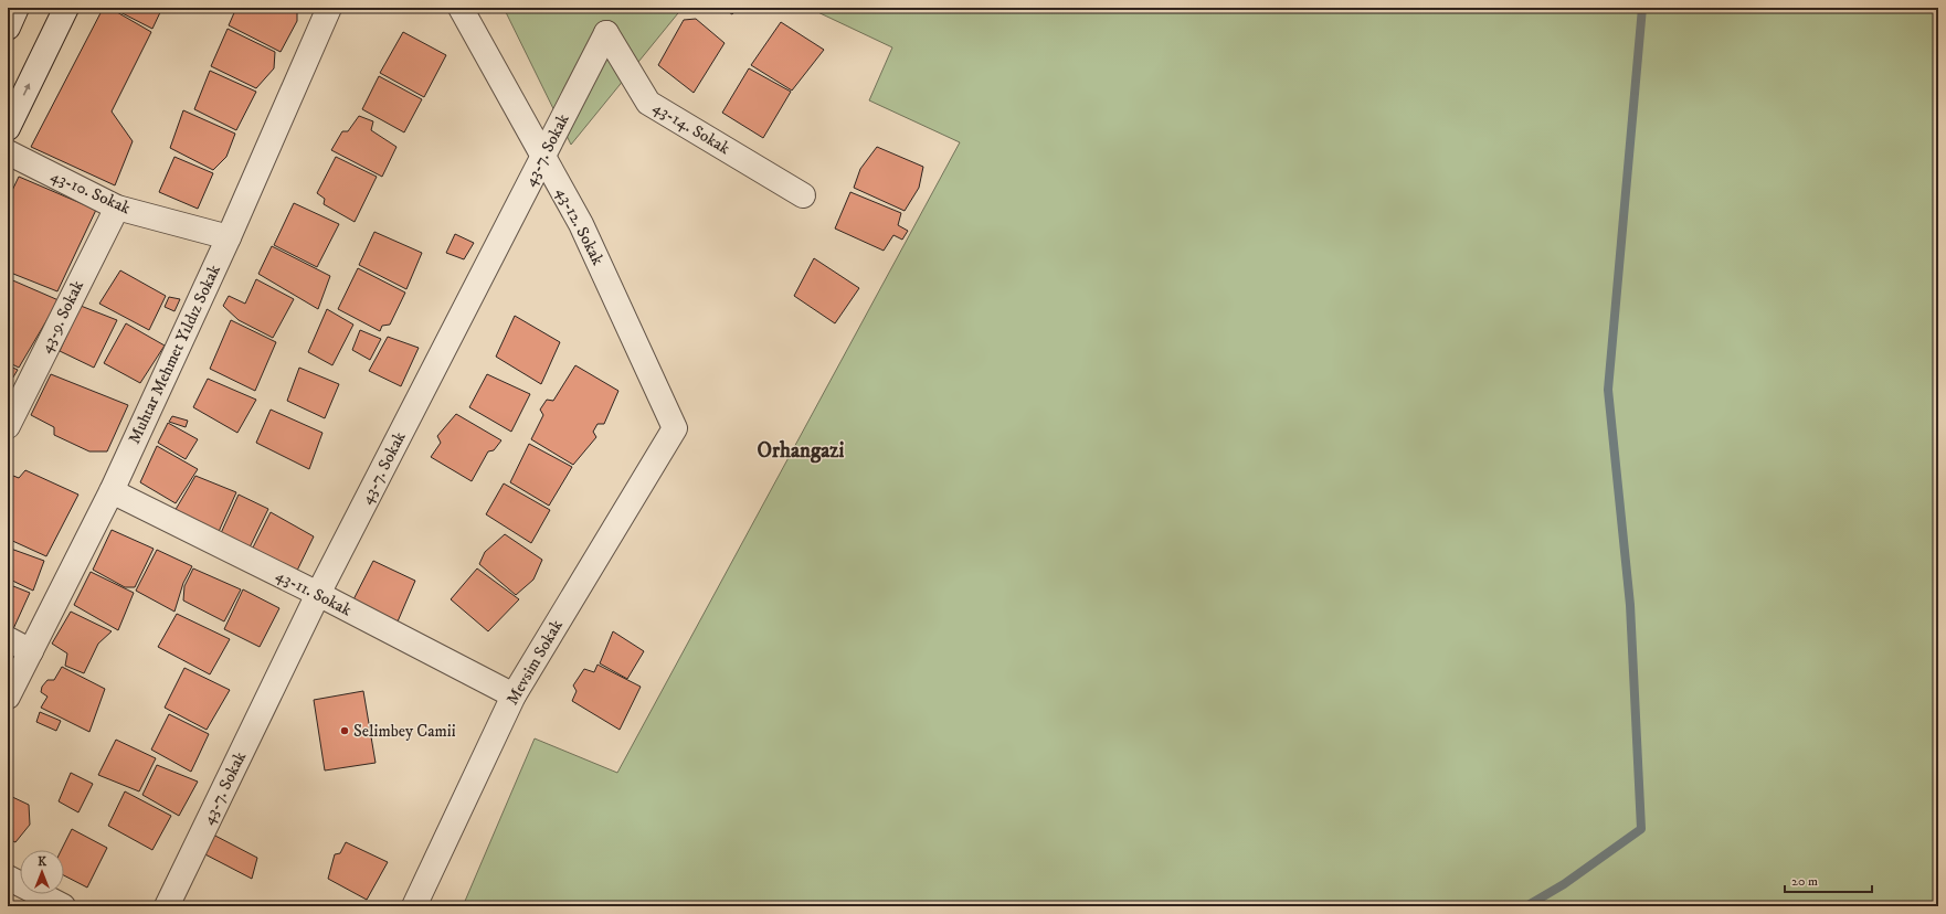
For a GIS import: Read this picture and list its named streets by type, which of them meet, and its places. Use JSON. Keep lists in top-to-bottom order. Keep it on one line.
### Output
{"streets":{"street":["43-14. Sokak","43-7. Sokak","43-10. Sokak","43-12. Sokak","43-9. Sokak","Muhtar Mehmet Yıldız Sokak","43-11. Sokak","Mevsim Sokak"]},"crossings":[["43-14. Sokak","43-7. Sokak"],["43-7. Sokak","43-12. Sokak"],["43-7. Sokak","43-11. Sokak"],["43-10. Sokak","43-9. Sokak"],["43-10. Sokak","Muhtar Mehmet Yıldız Sokak"],["43-12. Sokak","Mevsim Sokak"],["Muhtar Mehmet Yıldız Sokak","43-11. Sokak"],["43-11. Sokak","Mevsim Sokak"]],"districts":["Orhangazi"],"places":["Selimbey Camii"],"scale_bar":"20 m","north":"top"}
